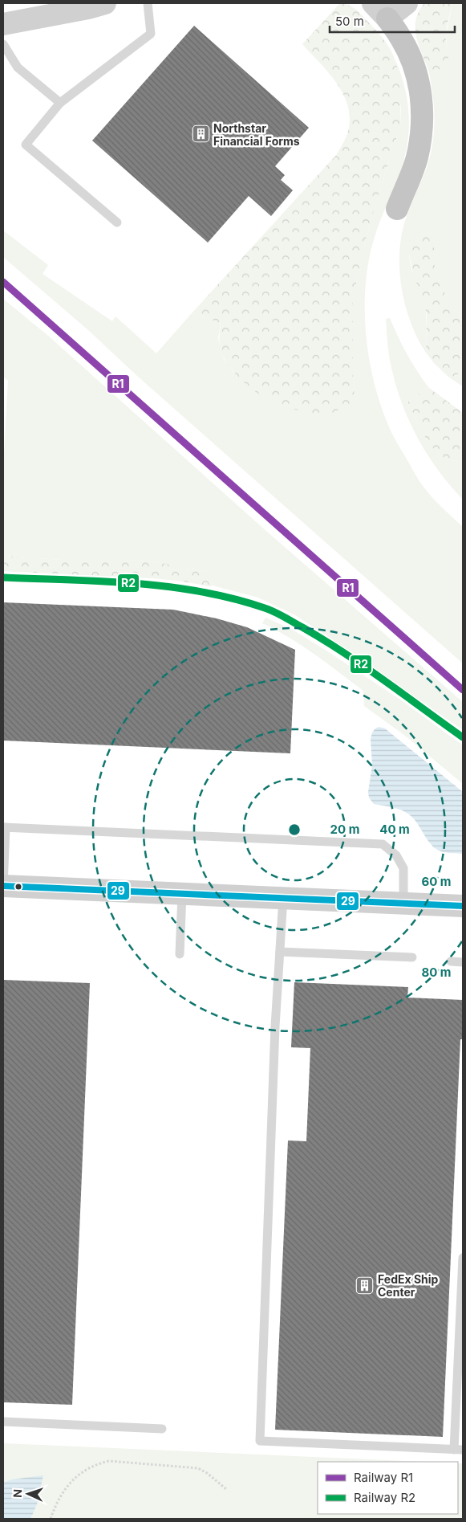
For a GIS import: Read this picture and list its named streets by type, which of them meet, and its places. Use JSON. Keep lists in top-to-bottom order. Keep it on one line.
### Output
{"places":{"building":["Northstar Financial Forms","FedEx Ship Center"]},"lines":["rail line R1","rail line R2","transit line 29"],"legend":["Railway R1","Railway R2"],"scale_bar":"50 m","north":"left","rings":["20 m","40 m","60 m","80 m"]}
